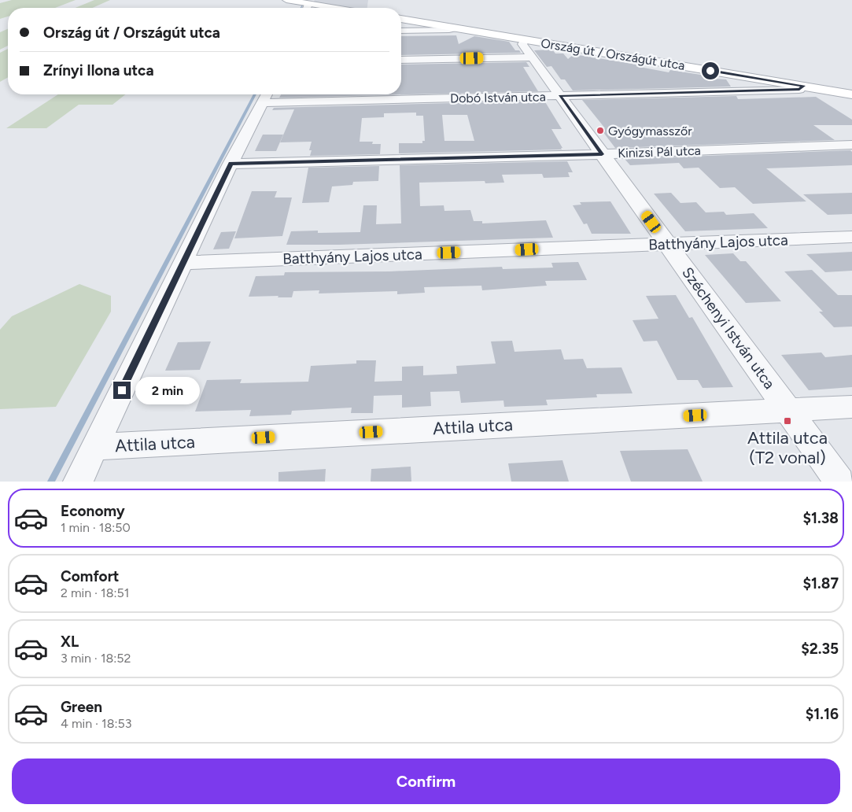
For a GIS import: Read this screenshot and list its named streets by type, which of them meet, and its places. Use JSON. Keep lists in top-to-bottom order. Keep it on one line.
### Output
{"streets":{"main road":["Ország út / Országút utca"],"street":["Dobó István utca","Kinizsi Pál utca","Batthyány Lajos utca","Széchenyi István utca","Attila utca"]},"crossings":[["Ország út / Országút utca","Dobó István utca"],["Ország út / Országút utca","Széchenyi István utca"],["Dobó István utca","Széchenyi István utca"],["Kinizsi Pál utca","Széchenyi István utca"],["Batthyány Lajos utca","Széchenyi István utca"],["Széchenyi István utca","Attila utca"]],"places":{"other":["Gyógymasszőr"],"transit":["Attila utca (T2 vonal)"]},"page":{"banner":["Ország út / Országút utca","Zrínyi Ilona utca"],"bubble":"2 min","list":[{"name":"Economy","note":"1 min · 18:50","value":"$1.38"},{"name":"Comfort","note":"2 min · 18:51","value":"$1.87"},{"name":"XL","note":"3 min · 18:52","value":"$2.35"},{"name":"Green","note":"4 min · 18:53","value":"$1.16"}],"buttons":"Confirm"}}
